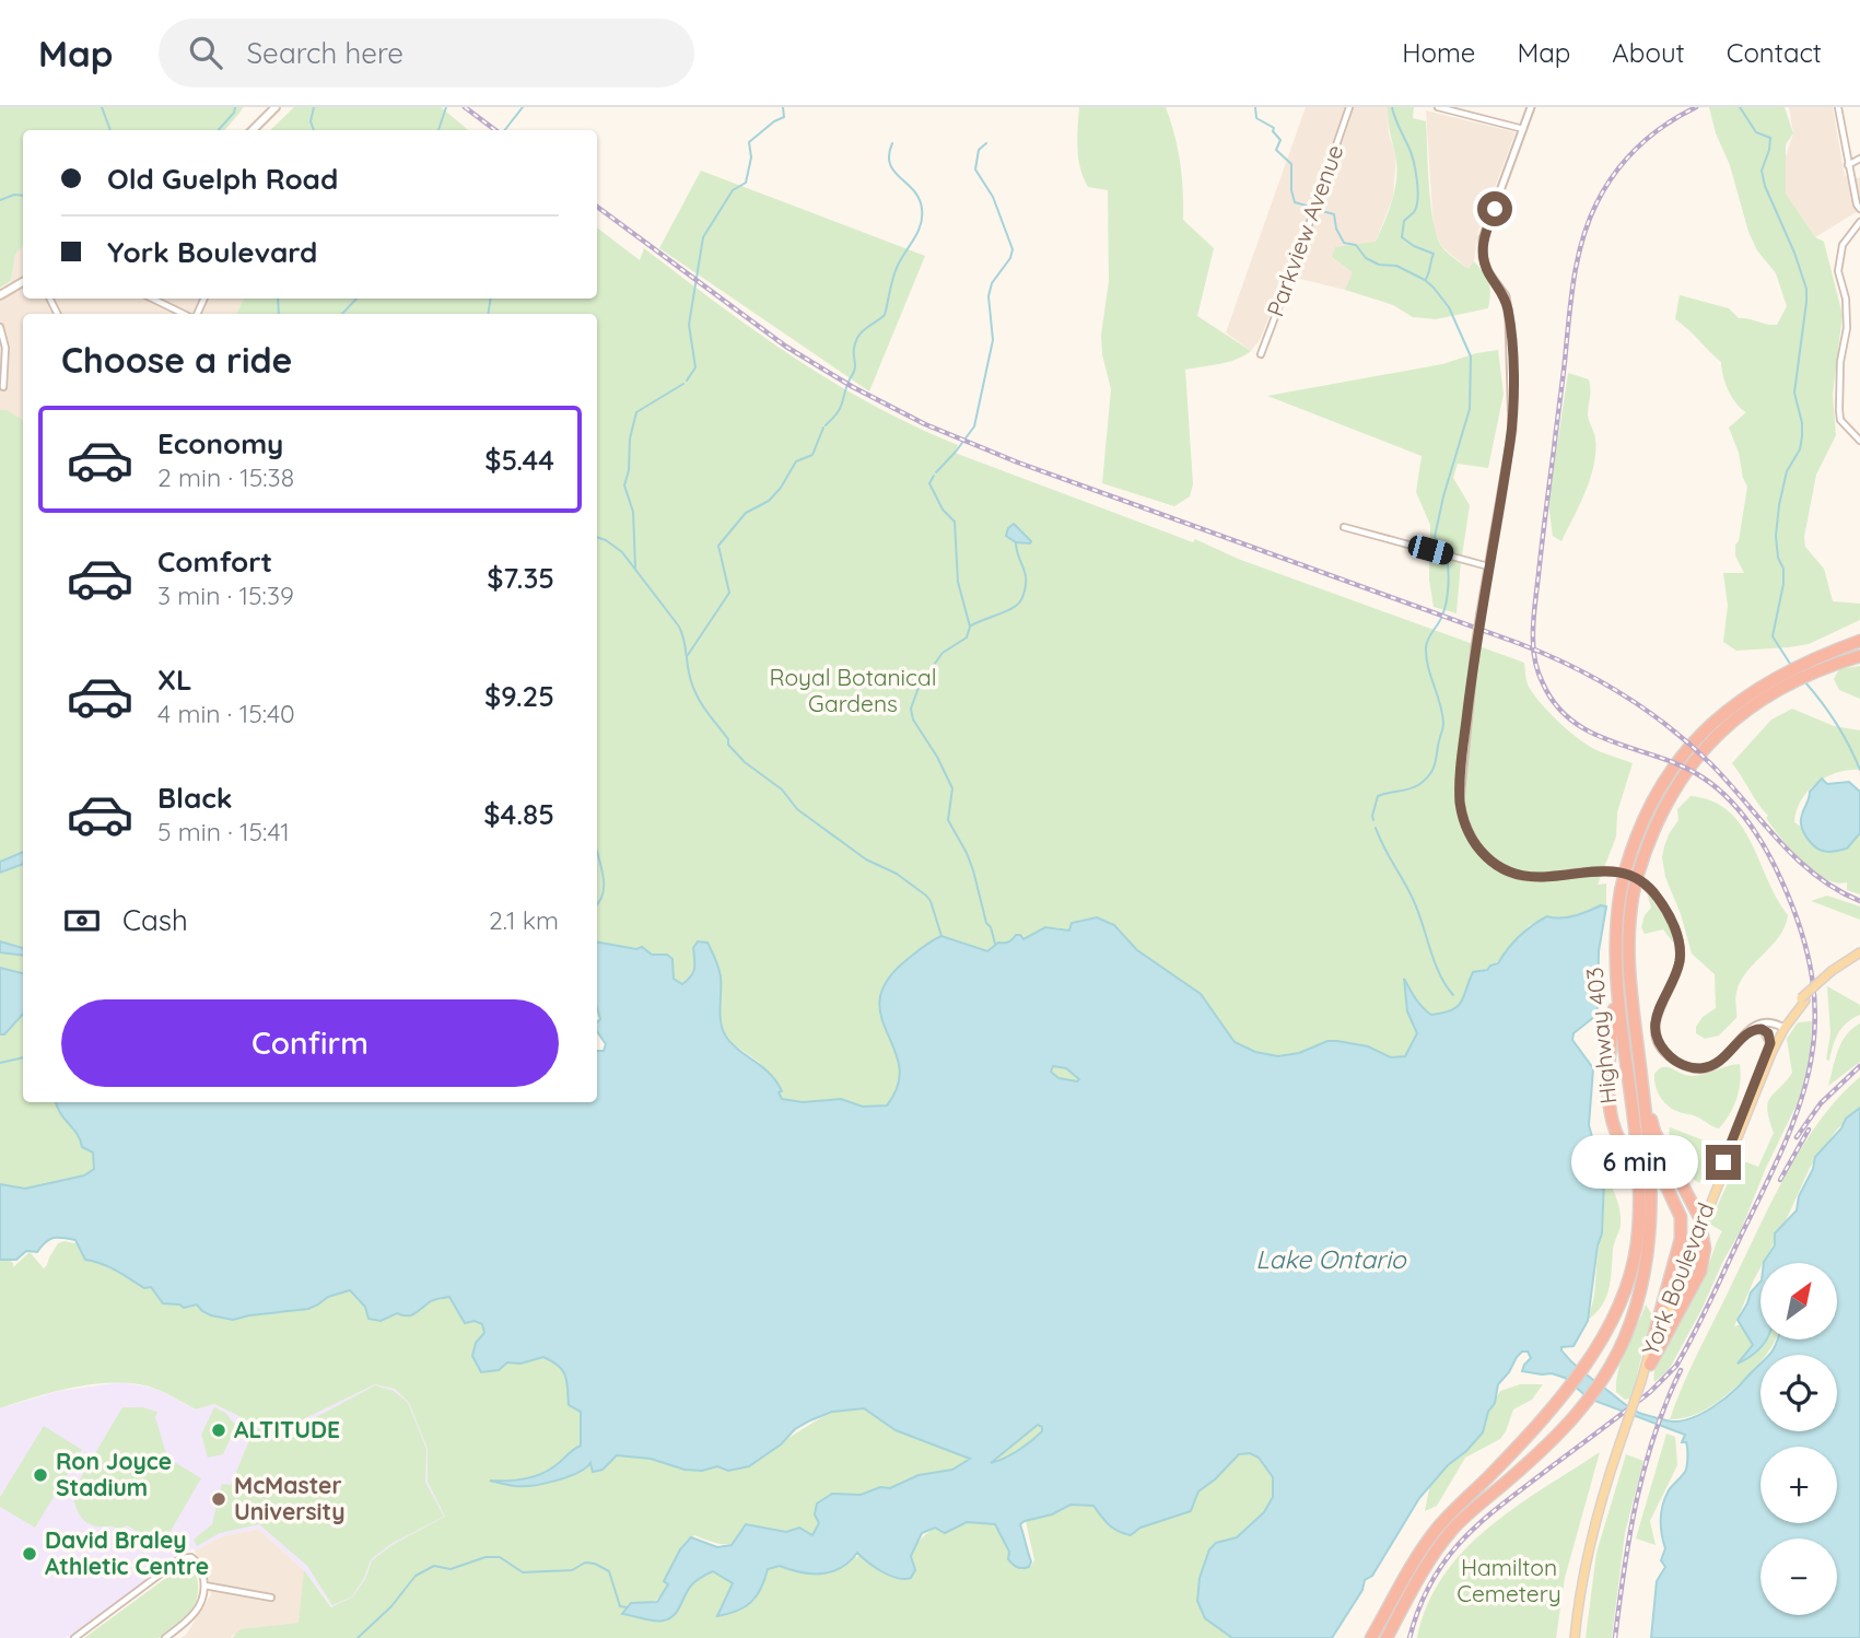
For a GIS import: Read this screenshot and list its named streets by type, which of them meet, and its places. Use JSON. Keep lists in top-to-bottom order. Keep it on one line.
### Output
{"streets":{"highway":["Highway 403"],"main road":["York Boulevard"],"street":["Parkview Avenue"]},"water":["Lake Ontario"],"parks":["Royal Botanical Gardens","Hamilton Cemetery"],"places":["ALTITUDE","Ron Joyce Stadium","McMaster University","David Braley Athletic Centre"],"north":"top right","page":{"header":"Map","search":"Search here","nav":["Home","Map","About","Contact"],"banner":["Old Guelph Road","York Boulevard"],"heading":"Choose a ride","list":[{"name":"Economy","note":"2 min · 15:38","value":"$5.44"},{"name":"Comfort","note":"3 min · 15:39","value":"$7.35"},{"name":"XL","note":"4 min · 15:40","value":"$9.25"},{"name":"Black","note":"5 min · 15:41","value":"$4.85"}],"pay":["Cash","2.1 km"],"buttons":"Confirm","bubble":"6 min","map_buttons":["+","−"]}}
